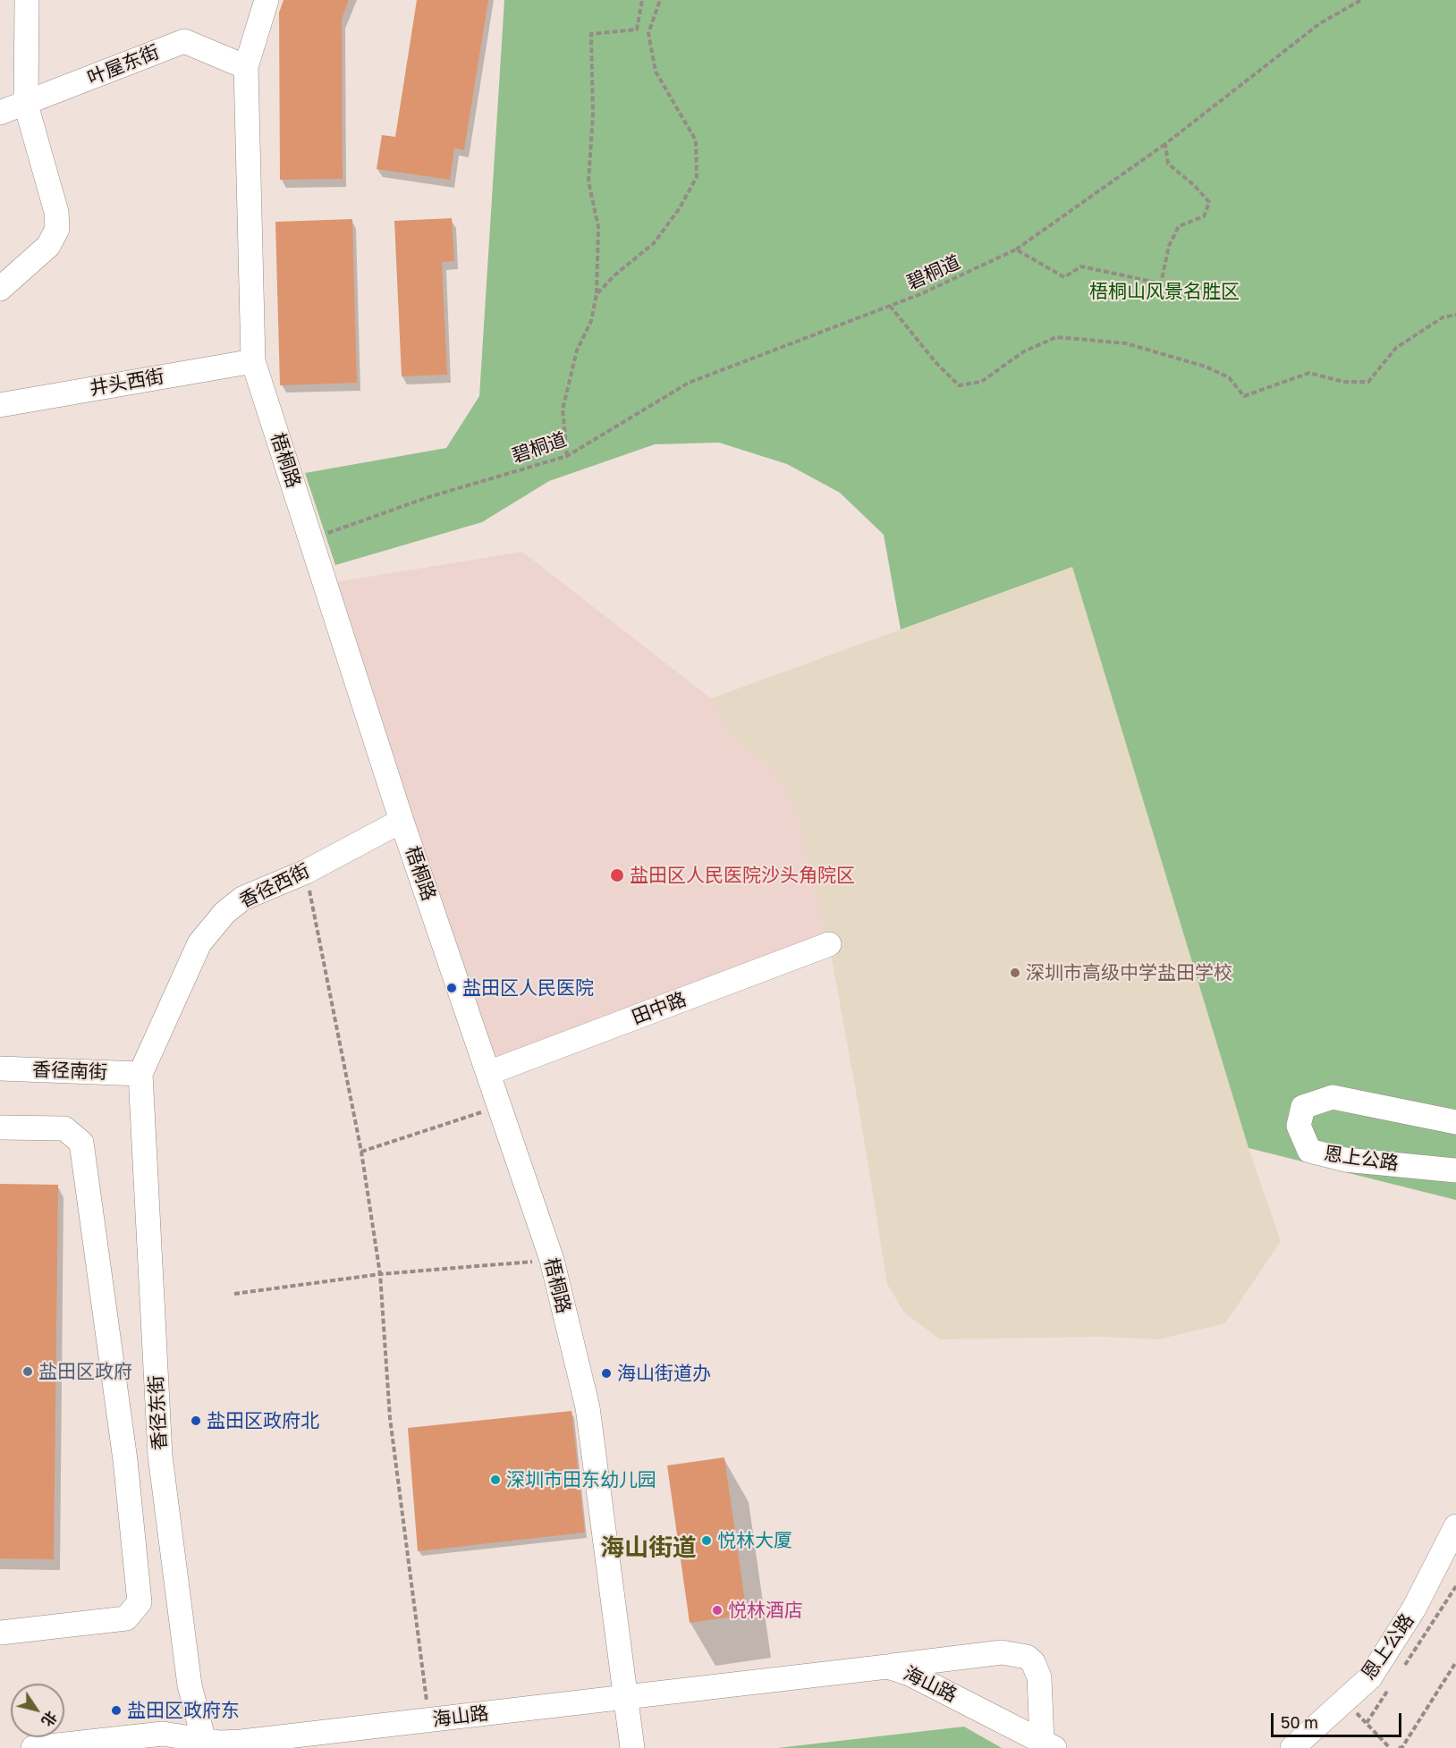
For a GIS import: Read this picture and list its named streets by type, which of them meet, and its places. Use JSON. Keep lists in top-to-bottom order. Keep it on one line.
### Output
{"streets":{"street":["叶屋东街","井头西街","梧桐路","香径西街","田中路","香径南街","恩上公路","香径东街","海山路"],"path":["碧桐道"]},"crossings":[["叶屋东街","梧桐路"],["井头西街","梧桐路"],["梧桐路","香径西街"],["梧桐路","田中路"],["梧桐路","海山路"],["香径西街","香径南街"],["香径西街","香径东街"],["香径南街","香径东街"],["香径东街","海山路"]],"districts":["海山街道"],"parks":["梧桐山风景名胜区"],"places":["盐田区人民医院沙头角院区","深圳市高级中学盐田学校","盐田区人民医院","盐田区政府","海山街道办","盐田区政府北","深圳市田东幼儿园","悦林大厦","悦林酒店","盐田区政府东"],"scale_bar":"50 m","north":"bottom right"}
